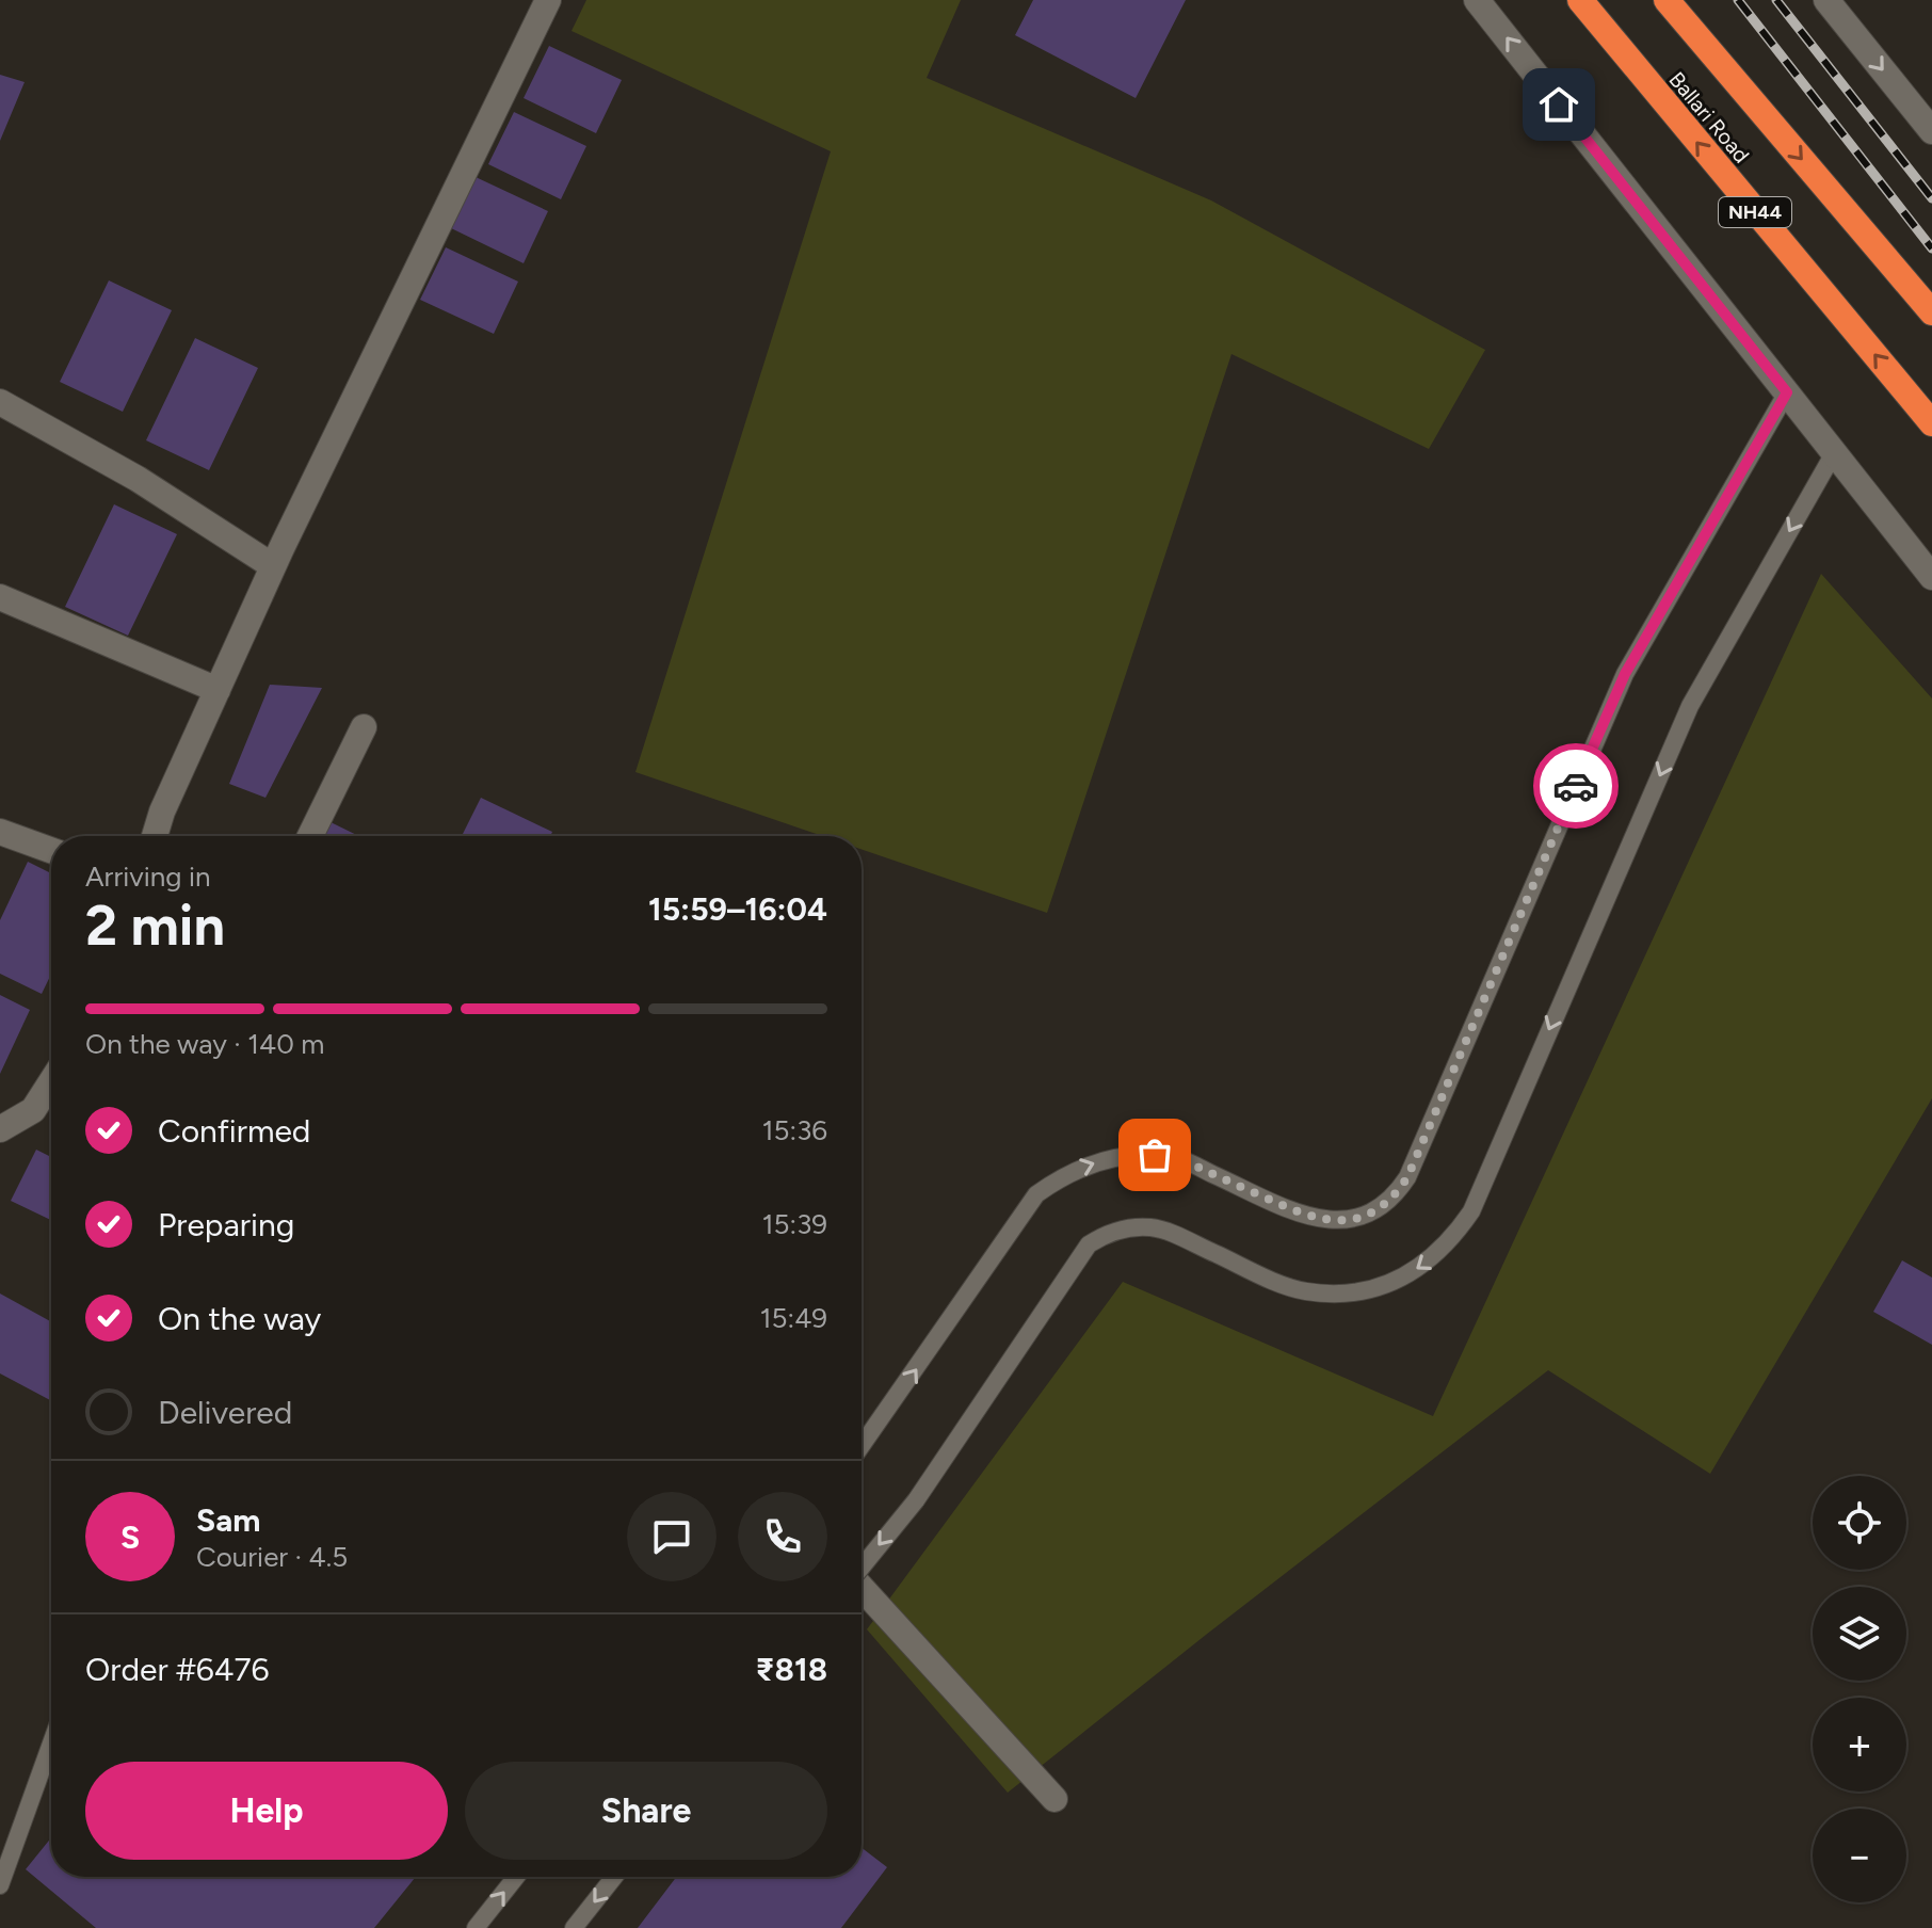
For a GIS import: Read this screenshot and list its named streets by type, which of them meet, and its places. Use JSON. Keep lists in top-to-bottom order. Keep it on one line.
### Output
{"streets":{"highway":["Ballari Road","NH44"]},"page":{"heading":["2 min","Arriving in","15:59–16:04"],"panel":["Sam","Courier · 4.5","Order #6476","₹818"],"bar":"On the way · 140 m","list":[["Confirmed","15:36"],["Preparing","15:39"],["On the way","15:49"],"Delivered"],"map_buttons":["+","−"],"round":"S","buttons":["Help","Share"]}}
